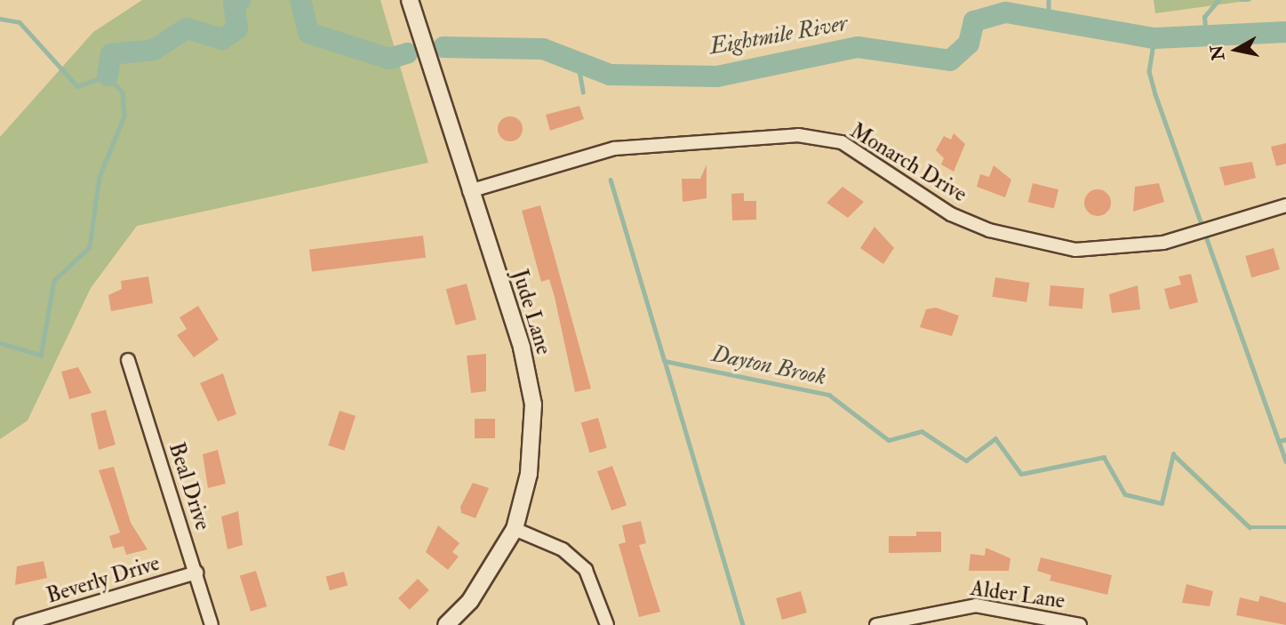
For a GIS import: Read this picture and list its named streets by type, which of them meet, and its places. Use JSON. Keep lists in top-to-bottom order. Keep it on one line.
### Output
{"streets":{"street":["Monarch Drive","Jude Lane","Beal Drive","Beverly Drive","Alder Lane"]},"crossings":[["Monarch Drive","Jude Lane"],["Beal Drive","Beverly Drive"]],"water":["Eightmile River","Dayton Brook"],"north":"left"}
